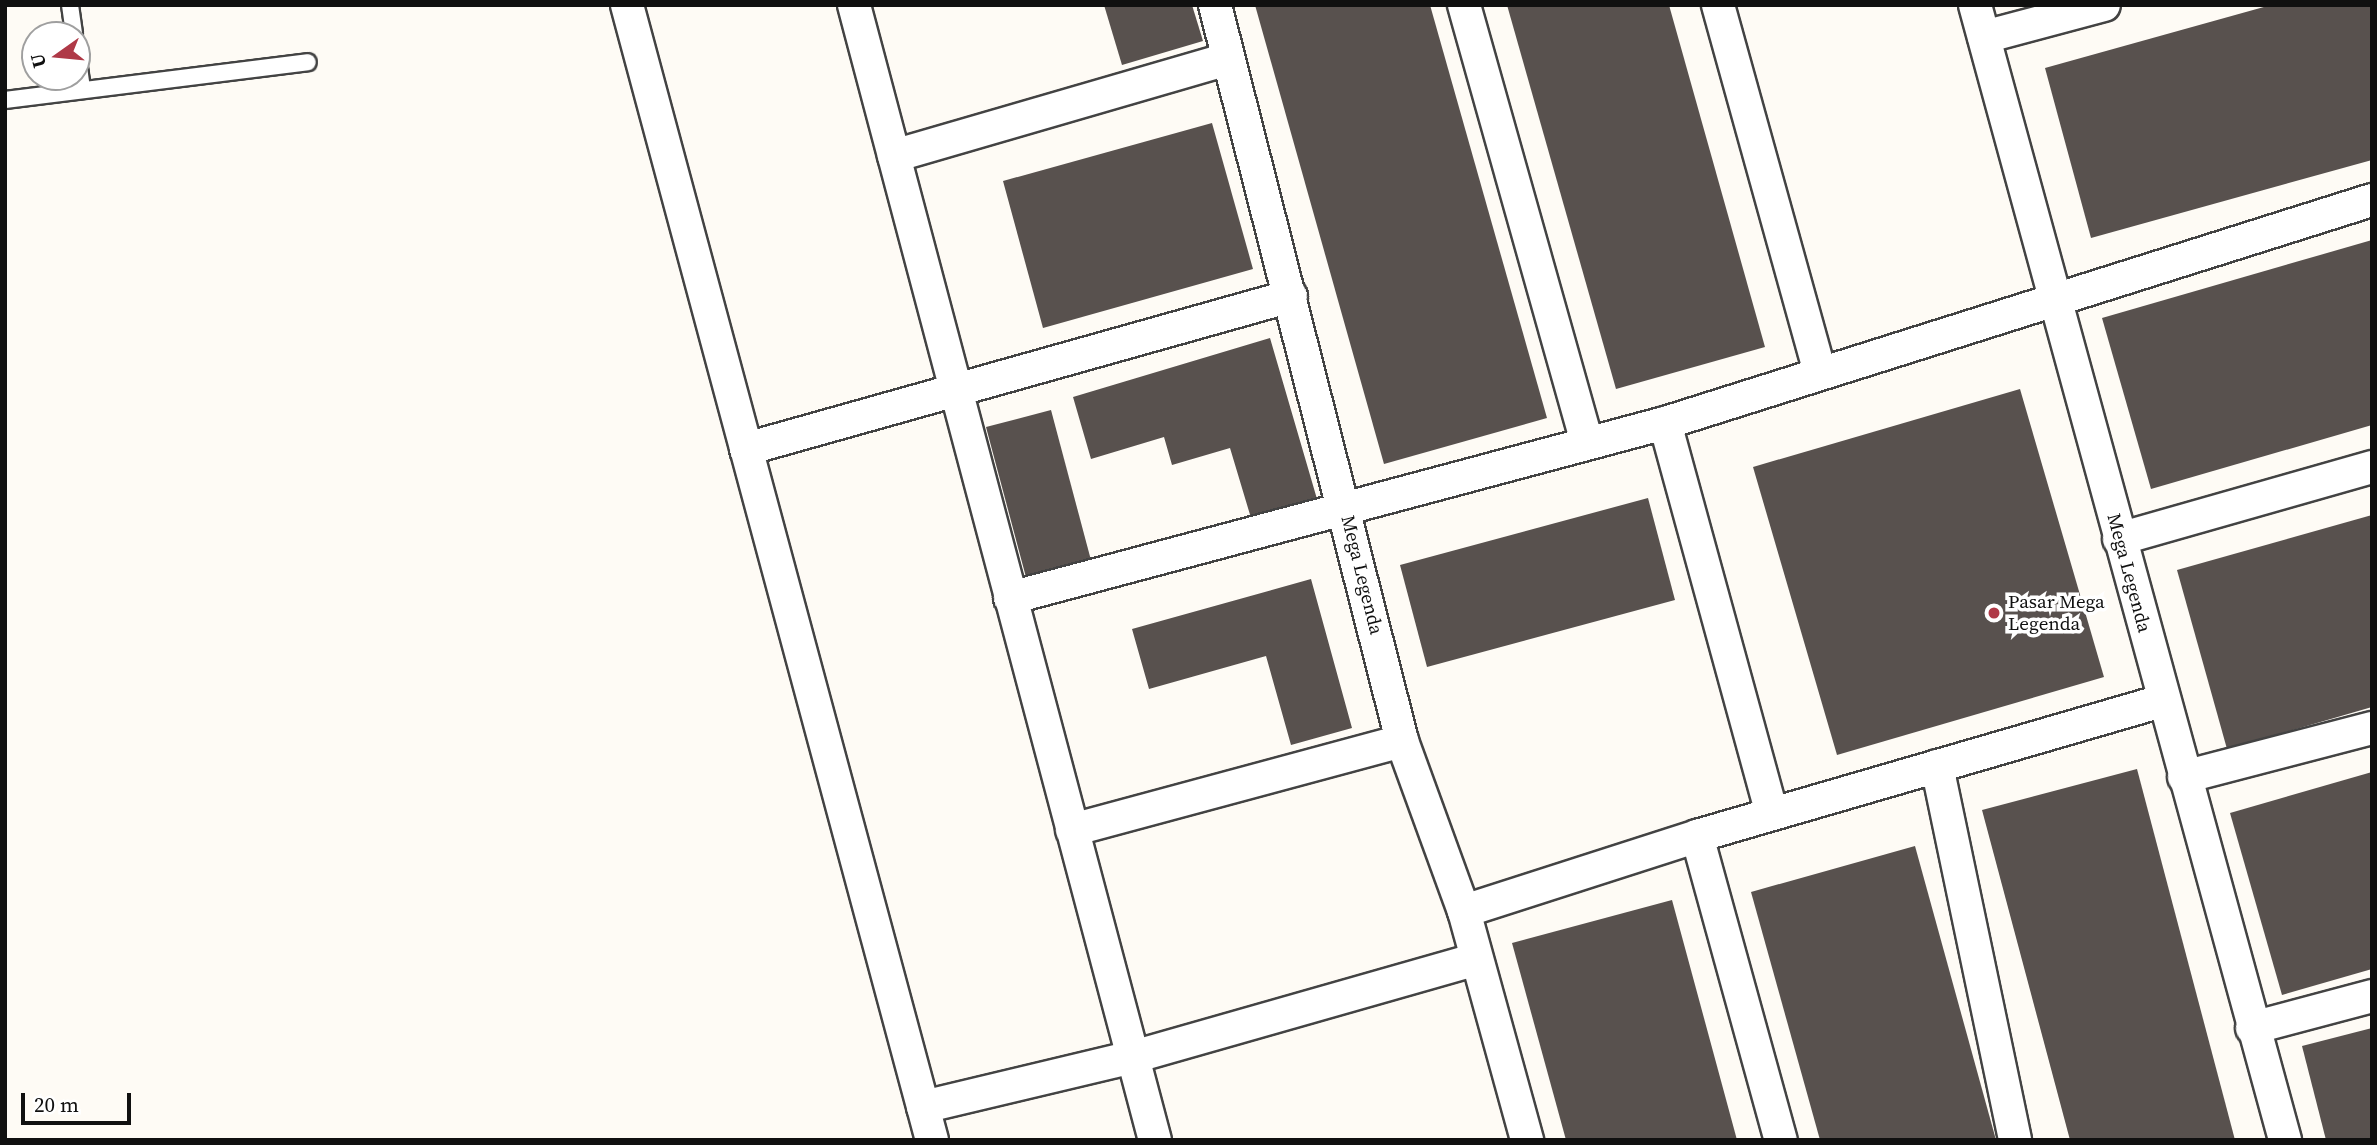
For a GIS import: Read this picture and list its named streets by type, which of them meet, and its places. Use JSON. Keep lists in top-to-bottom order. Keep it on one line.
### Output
{"streets":{"street":["Mega Legenda"]},"places":["Pasar Mega Legenda"],"scale_bar":"20 m","north":"left"}
